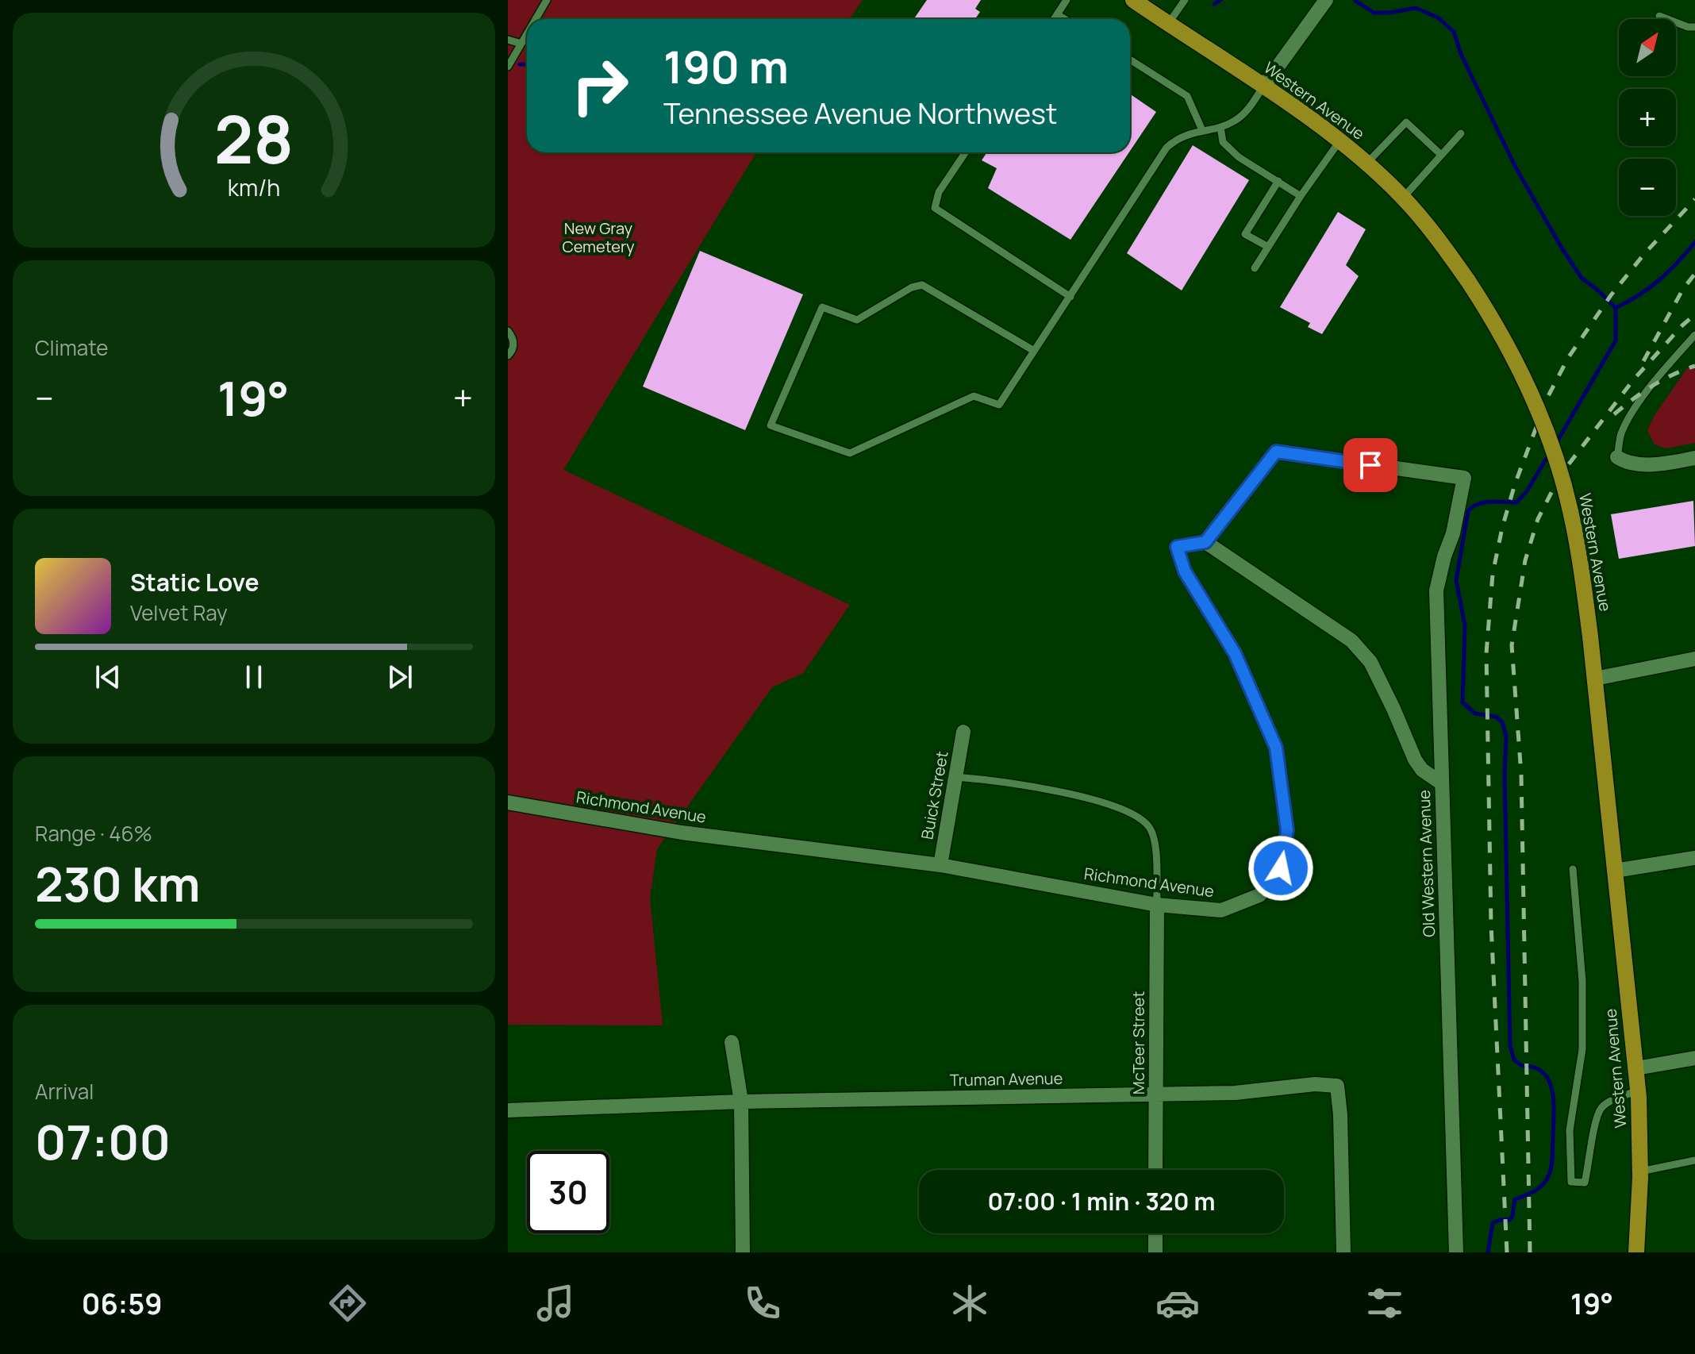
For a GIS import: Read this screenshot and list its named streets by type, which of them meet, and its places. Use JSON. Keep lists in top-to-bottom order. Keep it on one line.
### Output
{"streets":{"main road":["Western Avenue"],"street":["Buick Street","Richmond Avenue","Old Western Avenue","McTeer Street","Truman Avenue"]},"crossings":[["Buick Street","Richmond Avenue"],["Richmond Avenue","Old Western Avenue"],["Richmond Avenue","McTeer Street"],["McTeer Street","Truman Avenue"]],"parks":["New Gray Cemetery"],"north":"top right","page":{"map_buttons":["+","−"],"turn":["190 m","Tennessee Avenue Northwest"],"tile":["Climate",["Range · 46%","230 km"],["Arrival","07:00"]],"heat":["−","19°","+"],"song":["Static Love","Velvet Ray"],"limit":"30","trip":"07:00 · 1 min · 320 m","tabs":["06:59","19°"],"gauge":["28","km/h"]}}
